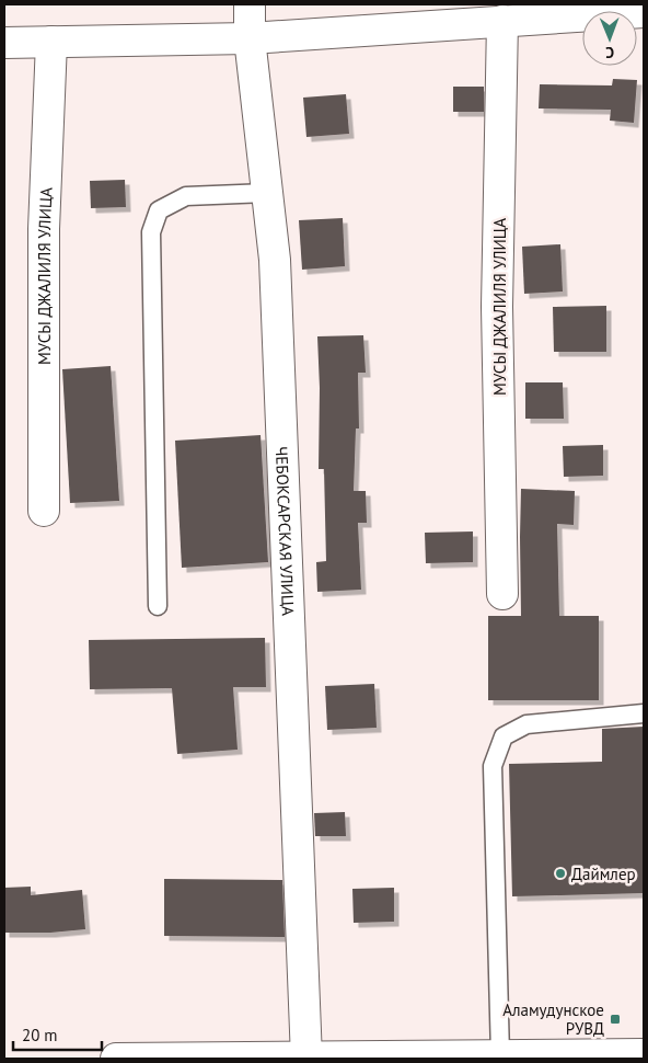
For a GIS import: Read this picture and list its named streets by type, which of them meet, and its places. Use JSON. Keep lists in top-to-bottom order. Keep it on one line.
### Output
{"streets":{"street":["МУСЫ ДЖАЛИЛЯ УЛИЦА","ЧЕБОКСАРСКАЯ УЛИЦА"]},"places":{"other":["Даймлер"],"transit":["Аламудунское РУВД"]},"scale_bar":"20 m","north":"bottom"}
